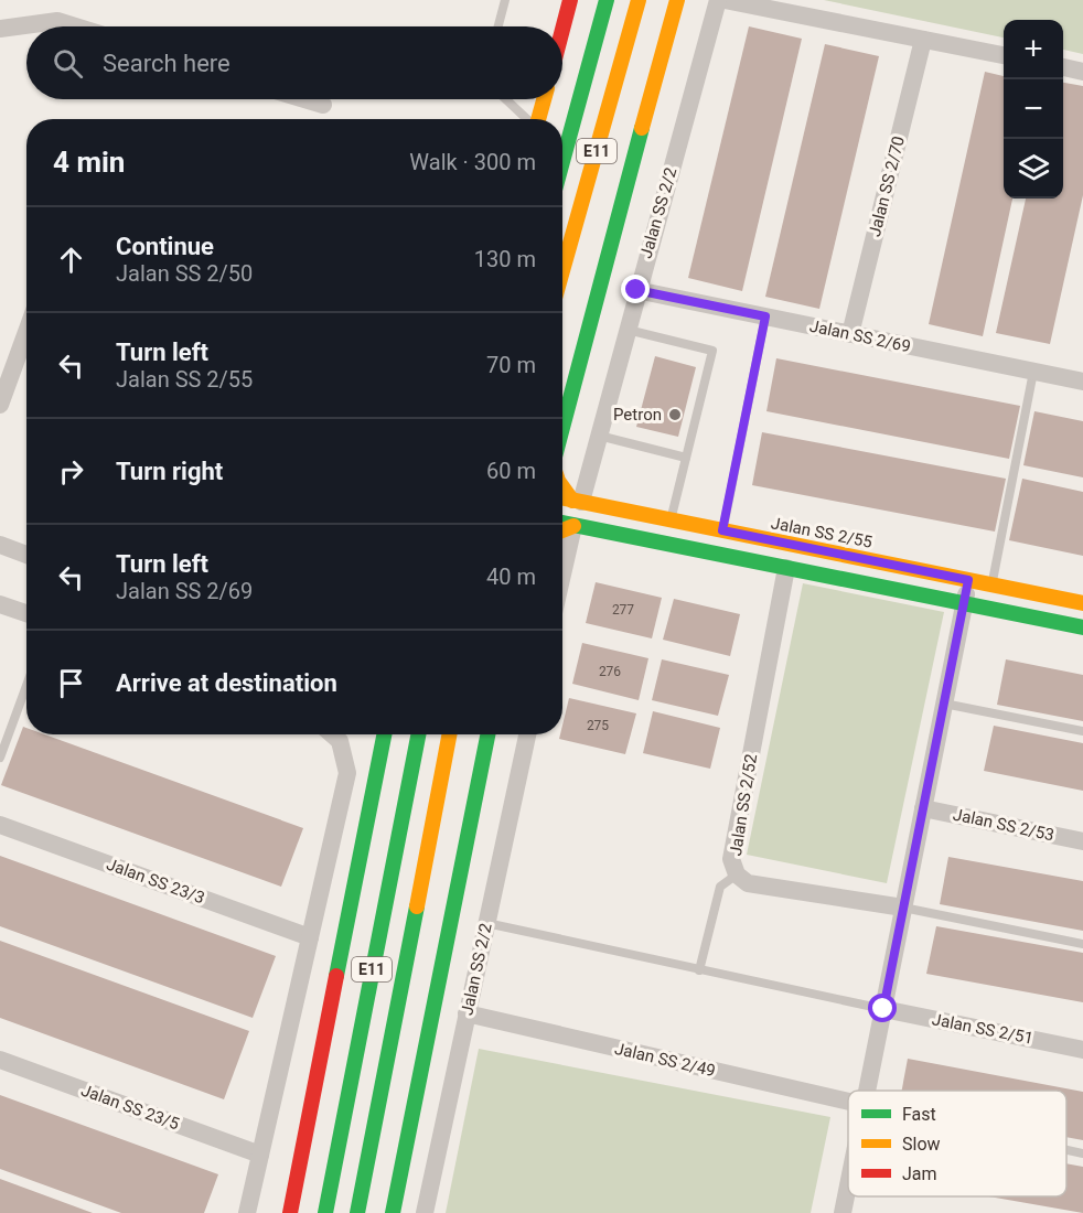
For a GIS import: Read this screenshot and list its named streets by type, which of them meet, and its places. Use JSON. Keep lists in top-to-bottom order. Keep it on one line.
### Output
{"streets":{"main road":["E11","Jalan SS 2/55"],"street":["Jalan SS 2/70","Jalan SS 2/2","Jalan SS 2/69","Jalan SS 2/52","Jalan SS 2/53","Jalan SS 23/3","Jalan SS 2/51","Jalan SS 2/49","Jalan SS 23/5"]},"crossings":[["Jalan SS 2/70","Jalan SS 2/69"],["Jalan SS 2/2","Jalan SS 2/69"],["Jalan SS 2/2","Jalan SS 2/55"],["Jalan SS 2/2","Jalan SS 2/49"]],"places":["Petron"],"house_numbers":["277","276","275"],"legend":["Fast","Slow","Jam"],"page":{"map_buttons":["+","−"],"search":"Search here","heading":["4 min","Walk · 300 m"],"list":[["Continue","Jalan SS 2/50","130 m"],["Turn left","Jalan SS 2/55","70 m"],["Turn right","60 m"],["Turn left","Jalan SS 2/69","40 m"],"Arrive at destination"]}}
